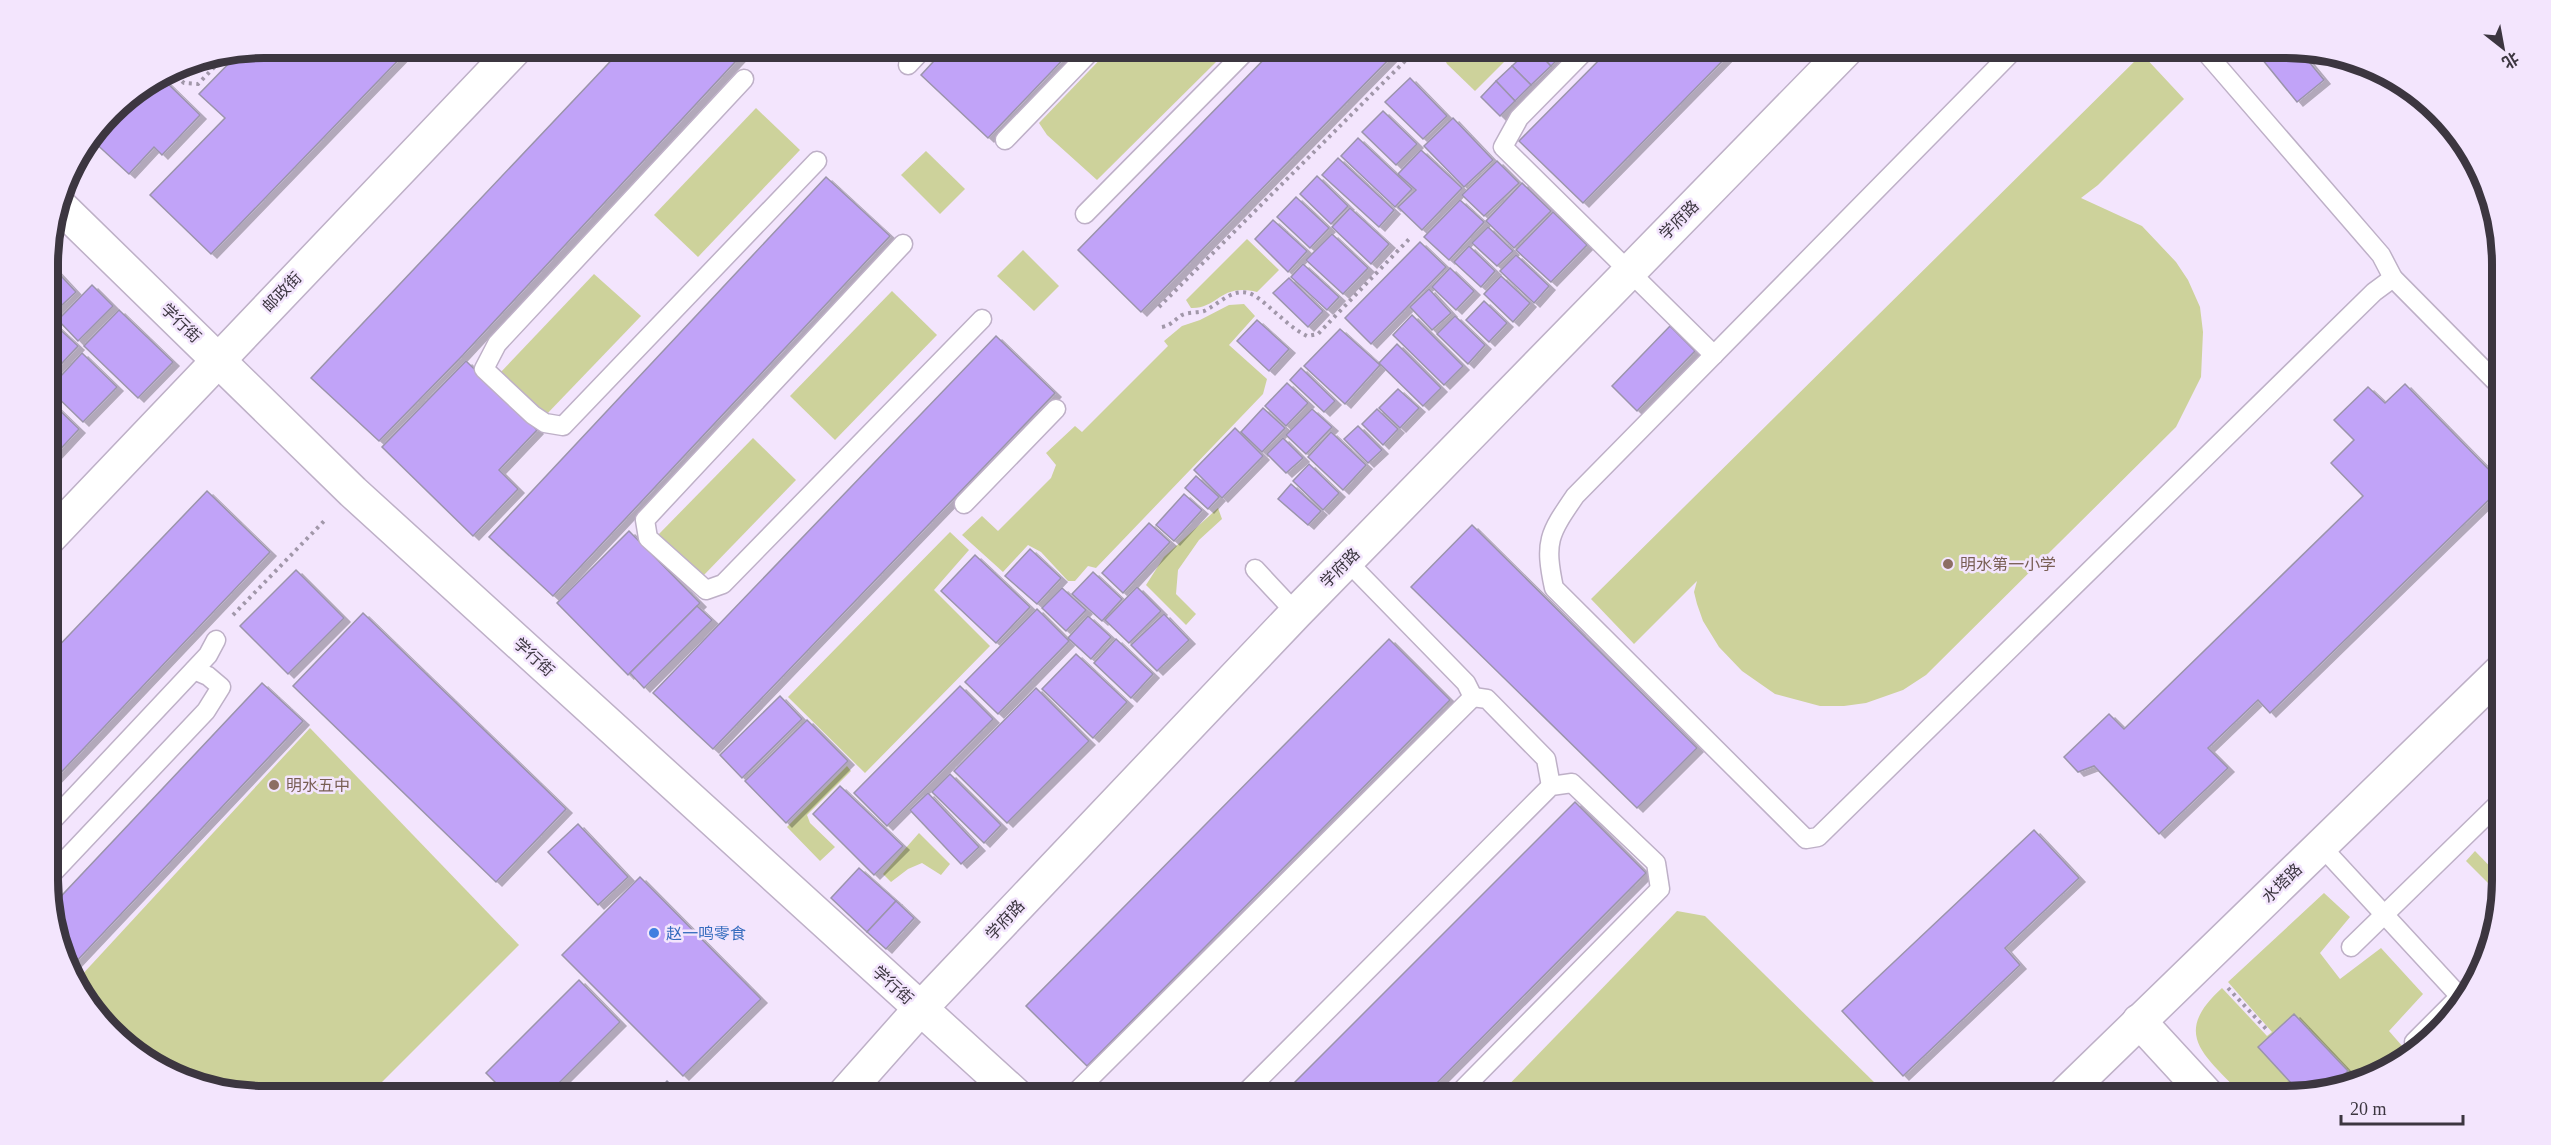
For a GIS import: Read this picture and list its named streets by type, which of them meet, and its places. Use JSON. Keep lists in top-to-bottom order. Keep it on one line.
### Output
{"streets":{"street":["学府路","邮政街","学行街","水塔路"]},"crossings":[["学府路","学行街"],["邮政街","学行街"]],"places":["明水第一小学","明水五中","赵一鸣零食"],"scale_bar":"20 m","north":"bottom right"}
